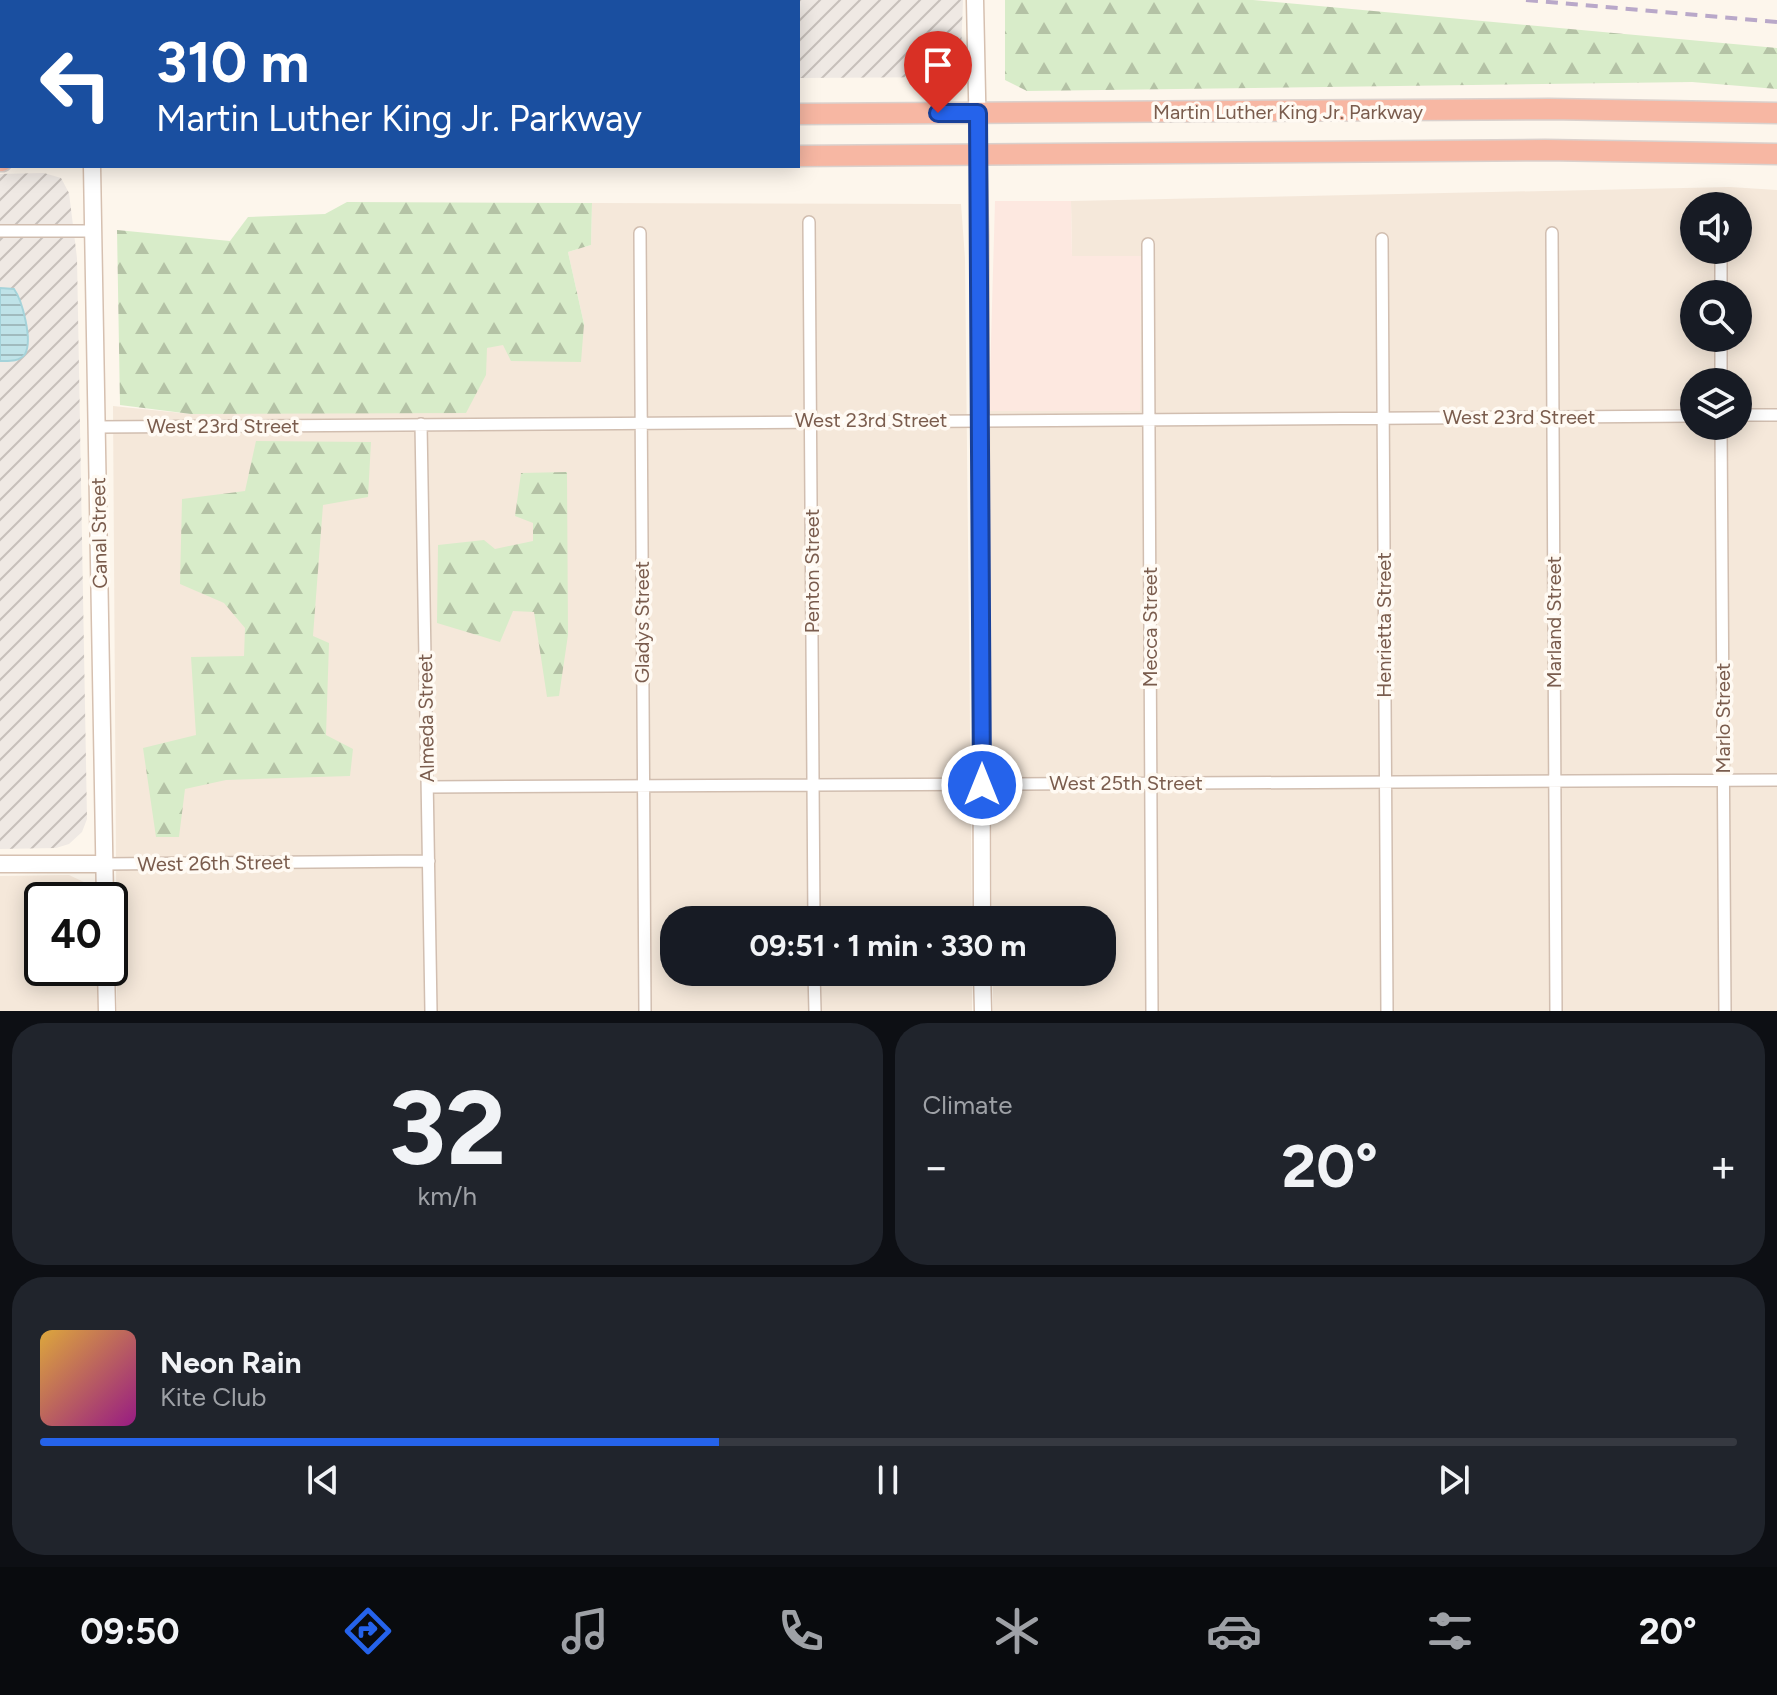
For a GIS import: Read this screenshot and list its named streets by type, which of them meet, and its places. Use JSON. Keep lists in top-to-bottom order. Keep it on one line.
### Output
{"streets":{"highway":["Martin Luther King Jr. Parkway"],"street":["West 23rd Street","Canal Street","Penton Street","Gladys Street","Marland Street","Henrietta Street","Mecca Street","Almeda Street","Marlo Street","West 25th Street","West 26th Street"]},"crossings":[["West 23rd Street","Canal Street"],["West 23rd Street","Penton Street"],["West 23rd Street","Gladys Street"],["West 23rd Street","Marland Street"],["West 23rd Street","Henrietta Street"],["West 23rd Street","Mecca Street"],["West 23rd Street","Almeda Street"],["Canal Street","West 26th Street"],["Penton Street","West 25th Street"],["Gladys Street","West 25th Street"],["Marland Street","West 25th Street"],["Henrietta Street","West 25th Street"],["Mecca Street","West 25th Street"],["Almeda Street","West 25th Street"],["Almeda Street","West 26th Street"],["Marlo Street","West 25th Street"]],"page":{"turn":["310 m","Martin Luther King Jr. Parkway"],"limit":"40","trip":"09:51 · 1 min · 330 m","tile":[["32","km/h"],"Climate"],"heat":["−","20°","+"],"song":["Neon Rain","Kite Club"],"tabs":["09:50","20°"]}}
